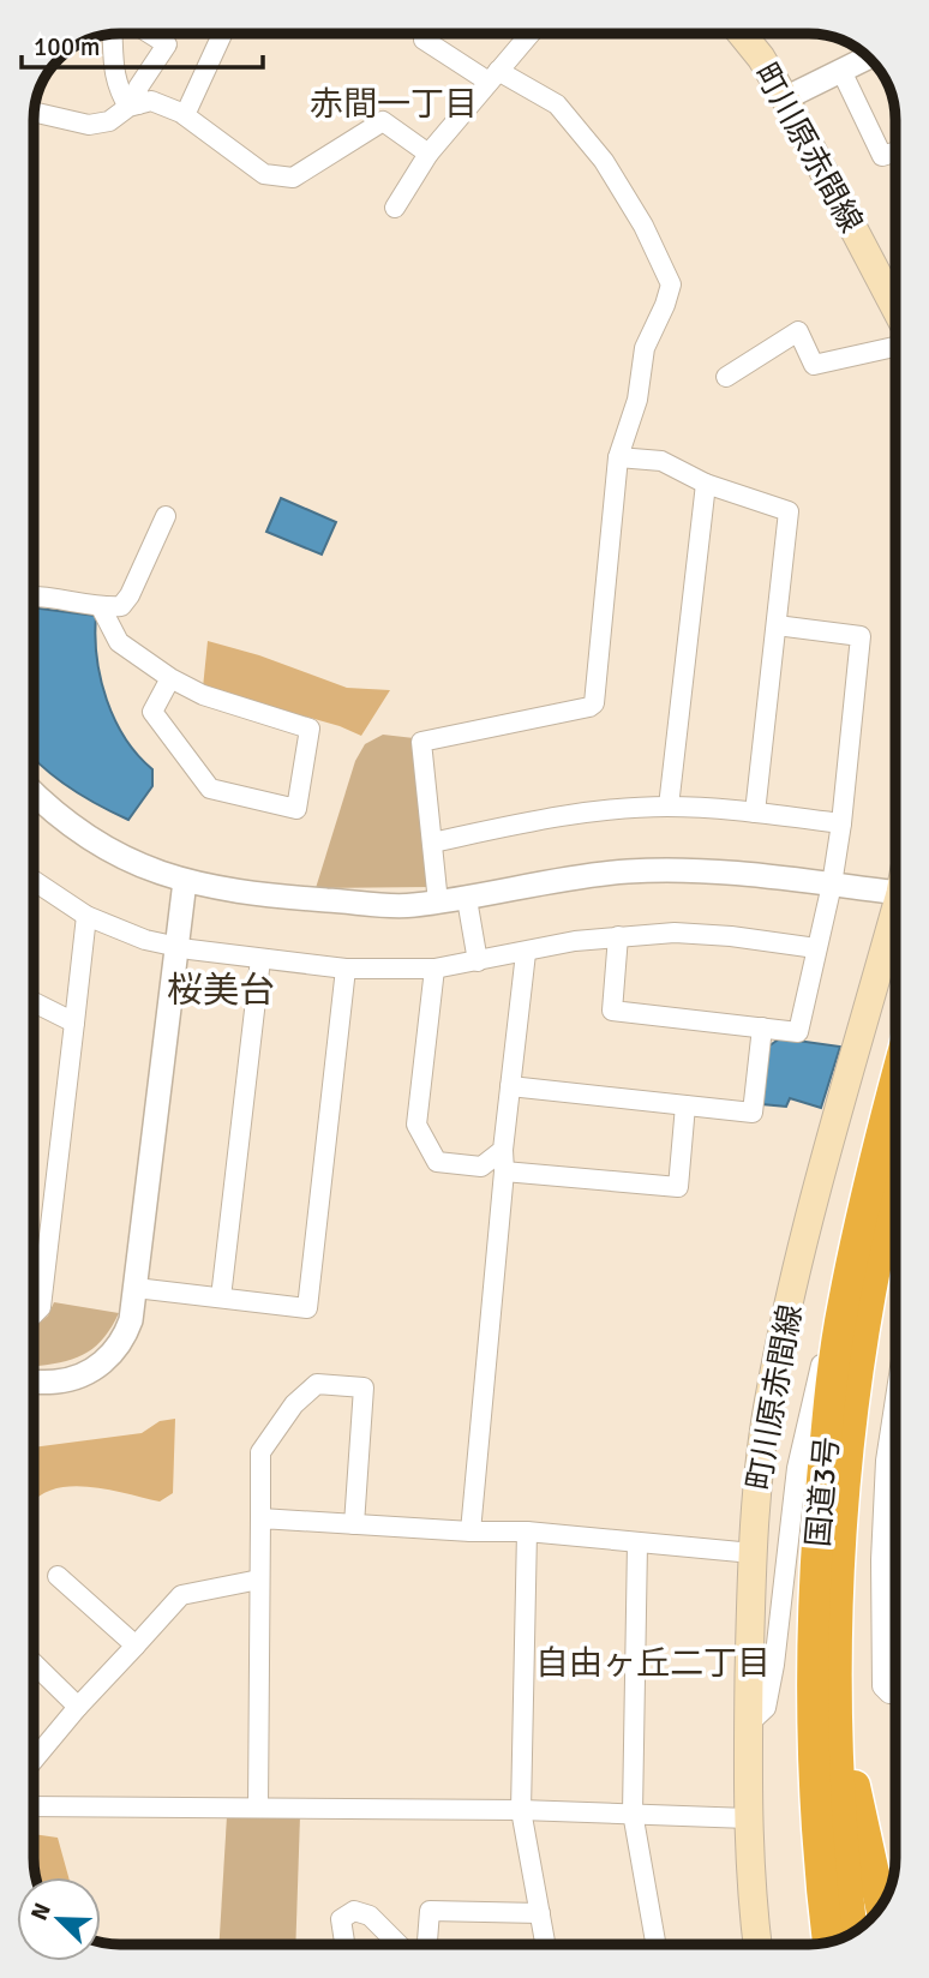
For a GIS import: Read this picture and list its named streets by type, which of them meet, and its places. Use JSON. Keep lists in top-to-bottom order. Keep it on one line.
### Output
{"streets":{"highway":["国道3号"],"main road":["町川原赤間線"]},"districts":["赤間一丁目","桜美台","自由ヶ丘二丁目"],"scale_bar":"100 m","north":"top left"}
